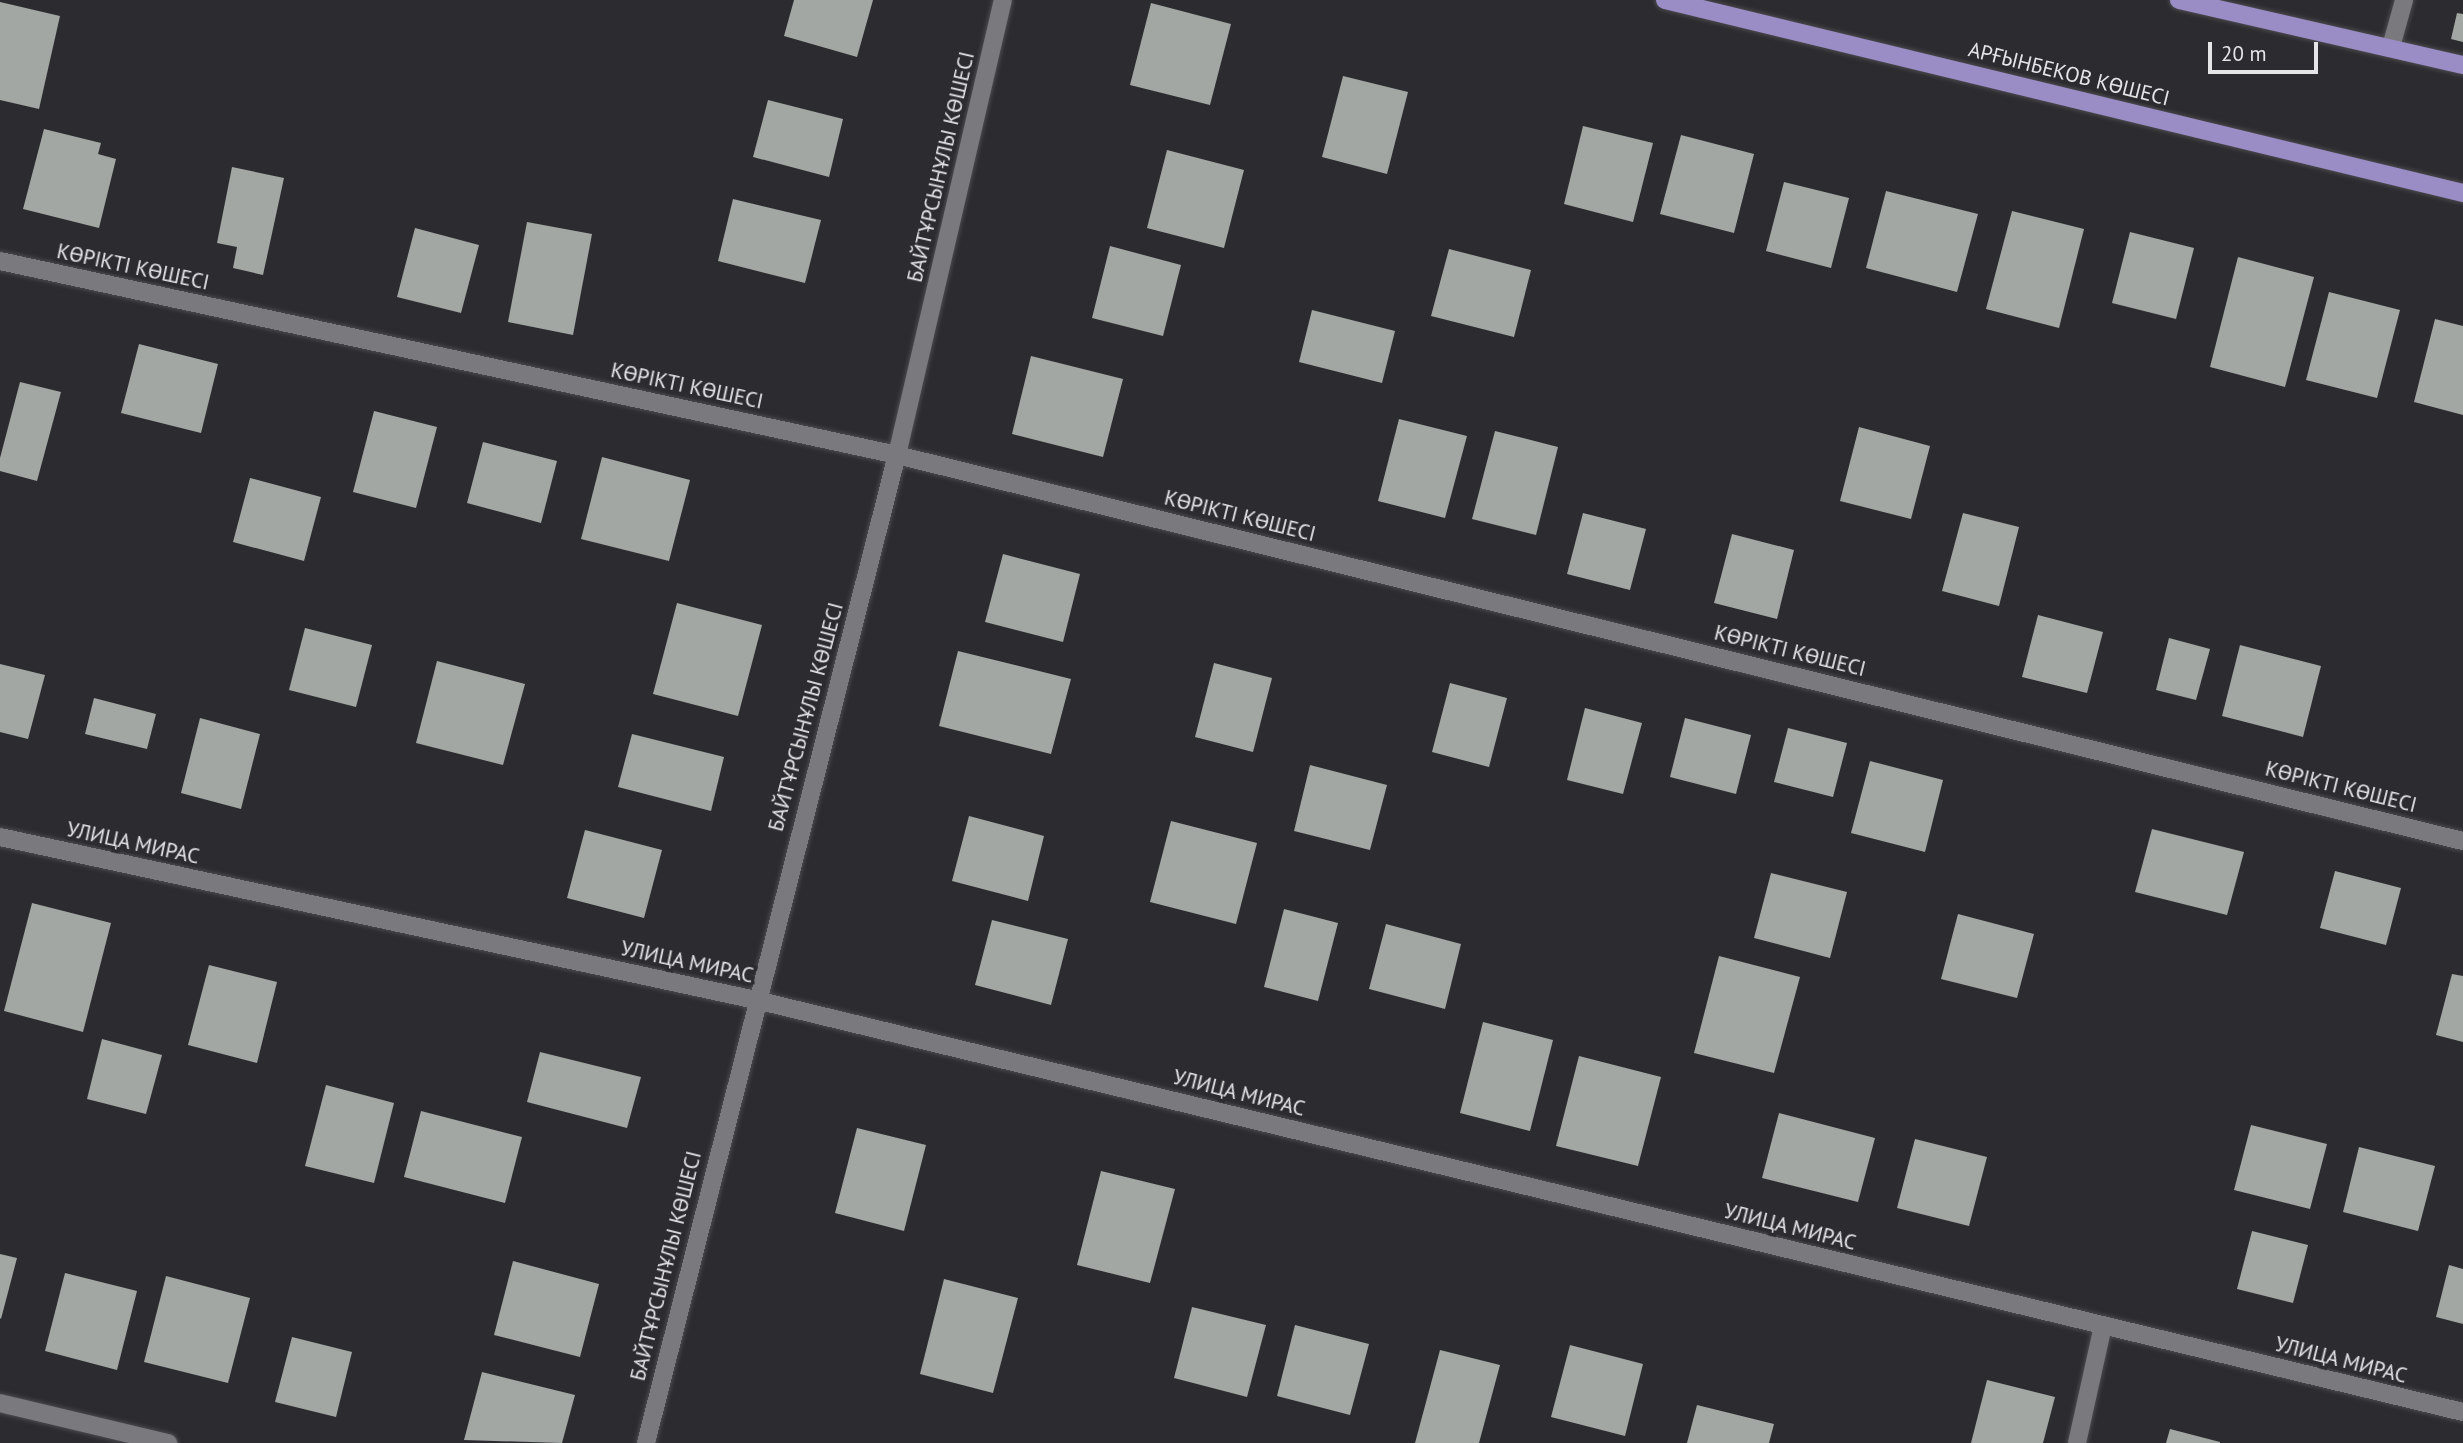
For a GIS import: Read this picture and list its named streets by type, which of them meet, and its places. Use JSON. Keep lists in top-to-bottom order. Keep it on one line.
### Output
{"streets":{"main road":["АРҒЫНБЕКОВ КӨШЕСІ"],"street":["БАЙТҰРСЫНҰЛЫ КӨШЕСІ","КӨРІКТІ КӨШЕСІ","УЛИЦА МИРАС"]},"crossings":[["БАЙТҰРСЫНҰЛЫ КӨШЕСІ","КӨРІКТІ КӨШЕСІ"],["БАЙТҰРСЫНҰЛЫ КӨШЕСІ","УЛИЦА МИРАС"]],"scale_bar":"20 m"}
